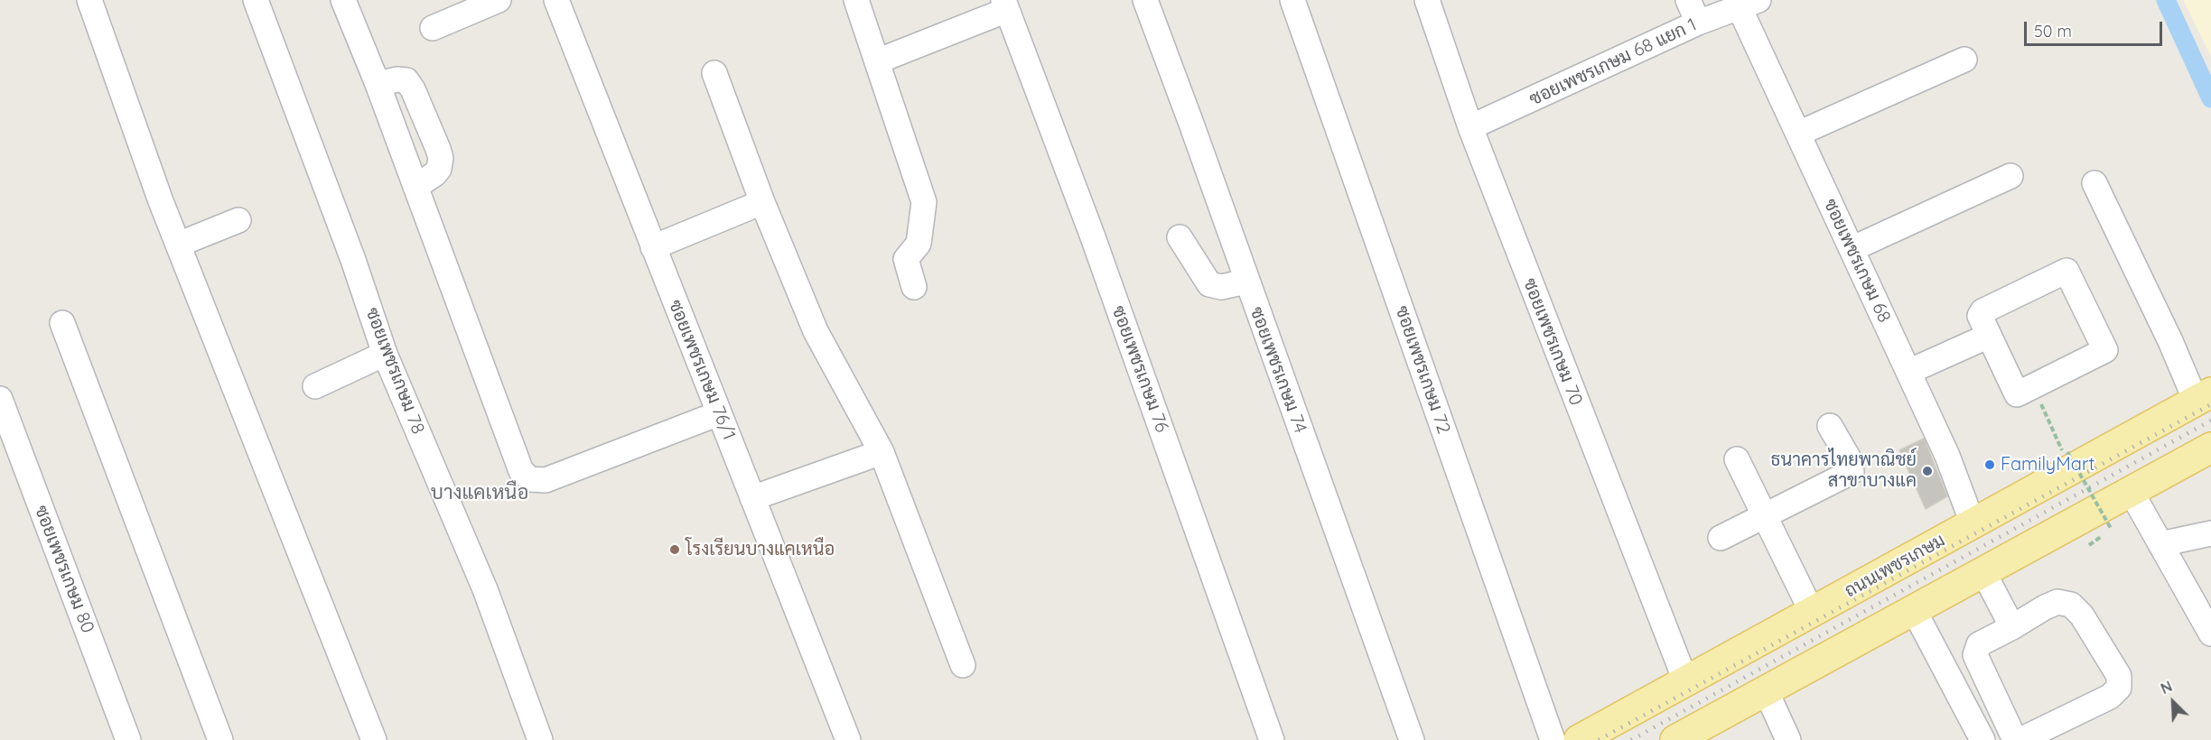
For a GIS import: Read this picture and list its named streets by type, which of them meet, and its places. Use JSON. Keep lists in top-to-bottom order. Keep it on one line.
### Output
{"streets":{"main road":["ถนนเพชรเกษม"],"street":["ซอยเพชรเกษม 68 แยก 1","ซอยเพชรเกษม 68","ซอยเพชรเกษม 70","ซอยเพชรเกษม 76","ซอยเพชรเกษม 76/1","ซอยเพชรเกษม 74","ซอยเพชรเกษม 72","ซอยเพชรเกษม 78","ซอยเพชรเกษม 80"]},"crossings":[["ซอยเพชรเกษม 68 แยก 1","ซอยเพชรเกษม 68"],["ซอยเพชรเกษม 68 แยก 1","ซอยเพชรเกษม 70"],["ซอยเพชรเกษม 68","ถนนเพชรเกษม"],["ซอยเพชรเกษม 70","ถนนเพชรเกษม"]],"districts":["บางแคเหนือ"],"places":["FamilyMart","ธนาคารไทยพาณิชย์ สาขาบางแค","โรงเรียนบางแคเหนือ"],"scale_bar":"50 m","north":"top left"}
